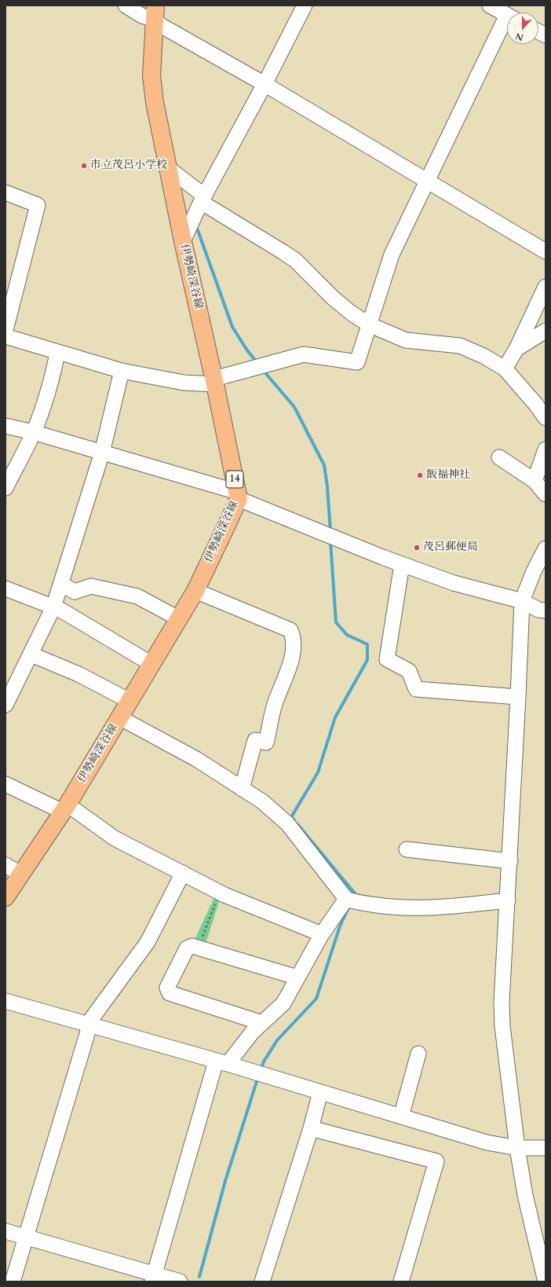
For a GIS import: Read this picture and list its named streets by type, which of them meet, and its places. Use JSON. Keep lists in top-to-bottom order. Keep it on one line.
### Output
{"streets":{"main road":["伊勢崎深谷線","14"]},"places":["市立茂呂小学校","飯福神社","茂呂郵便局"],"north":"bottom"}
